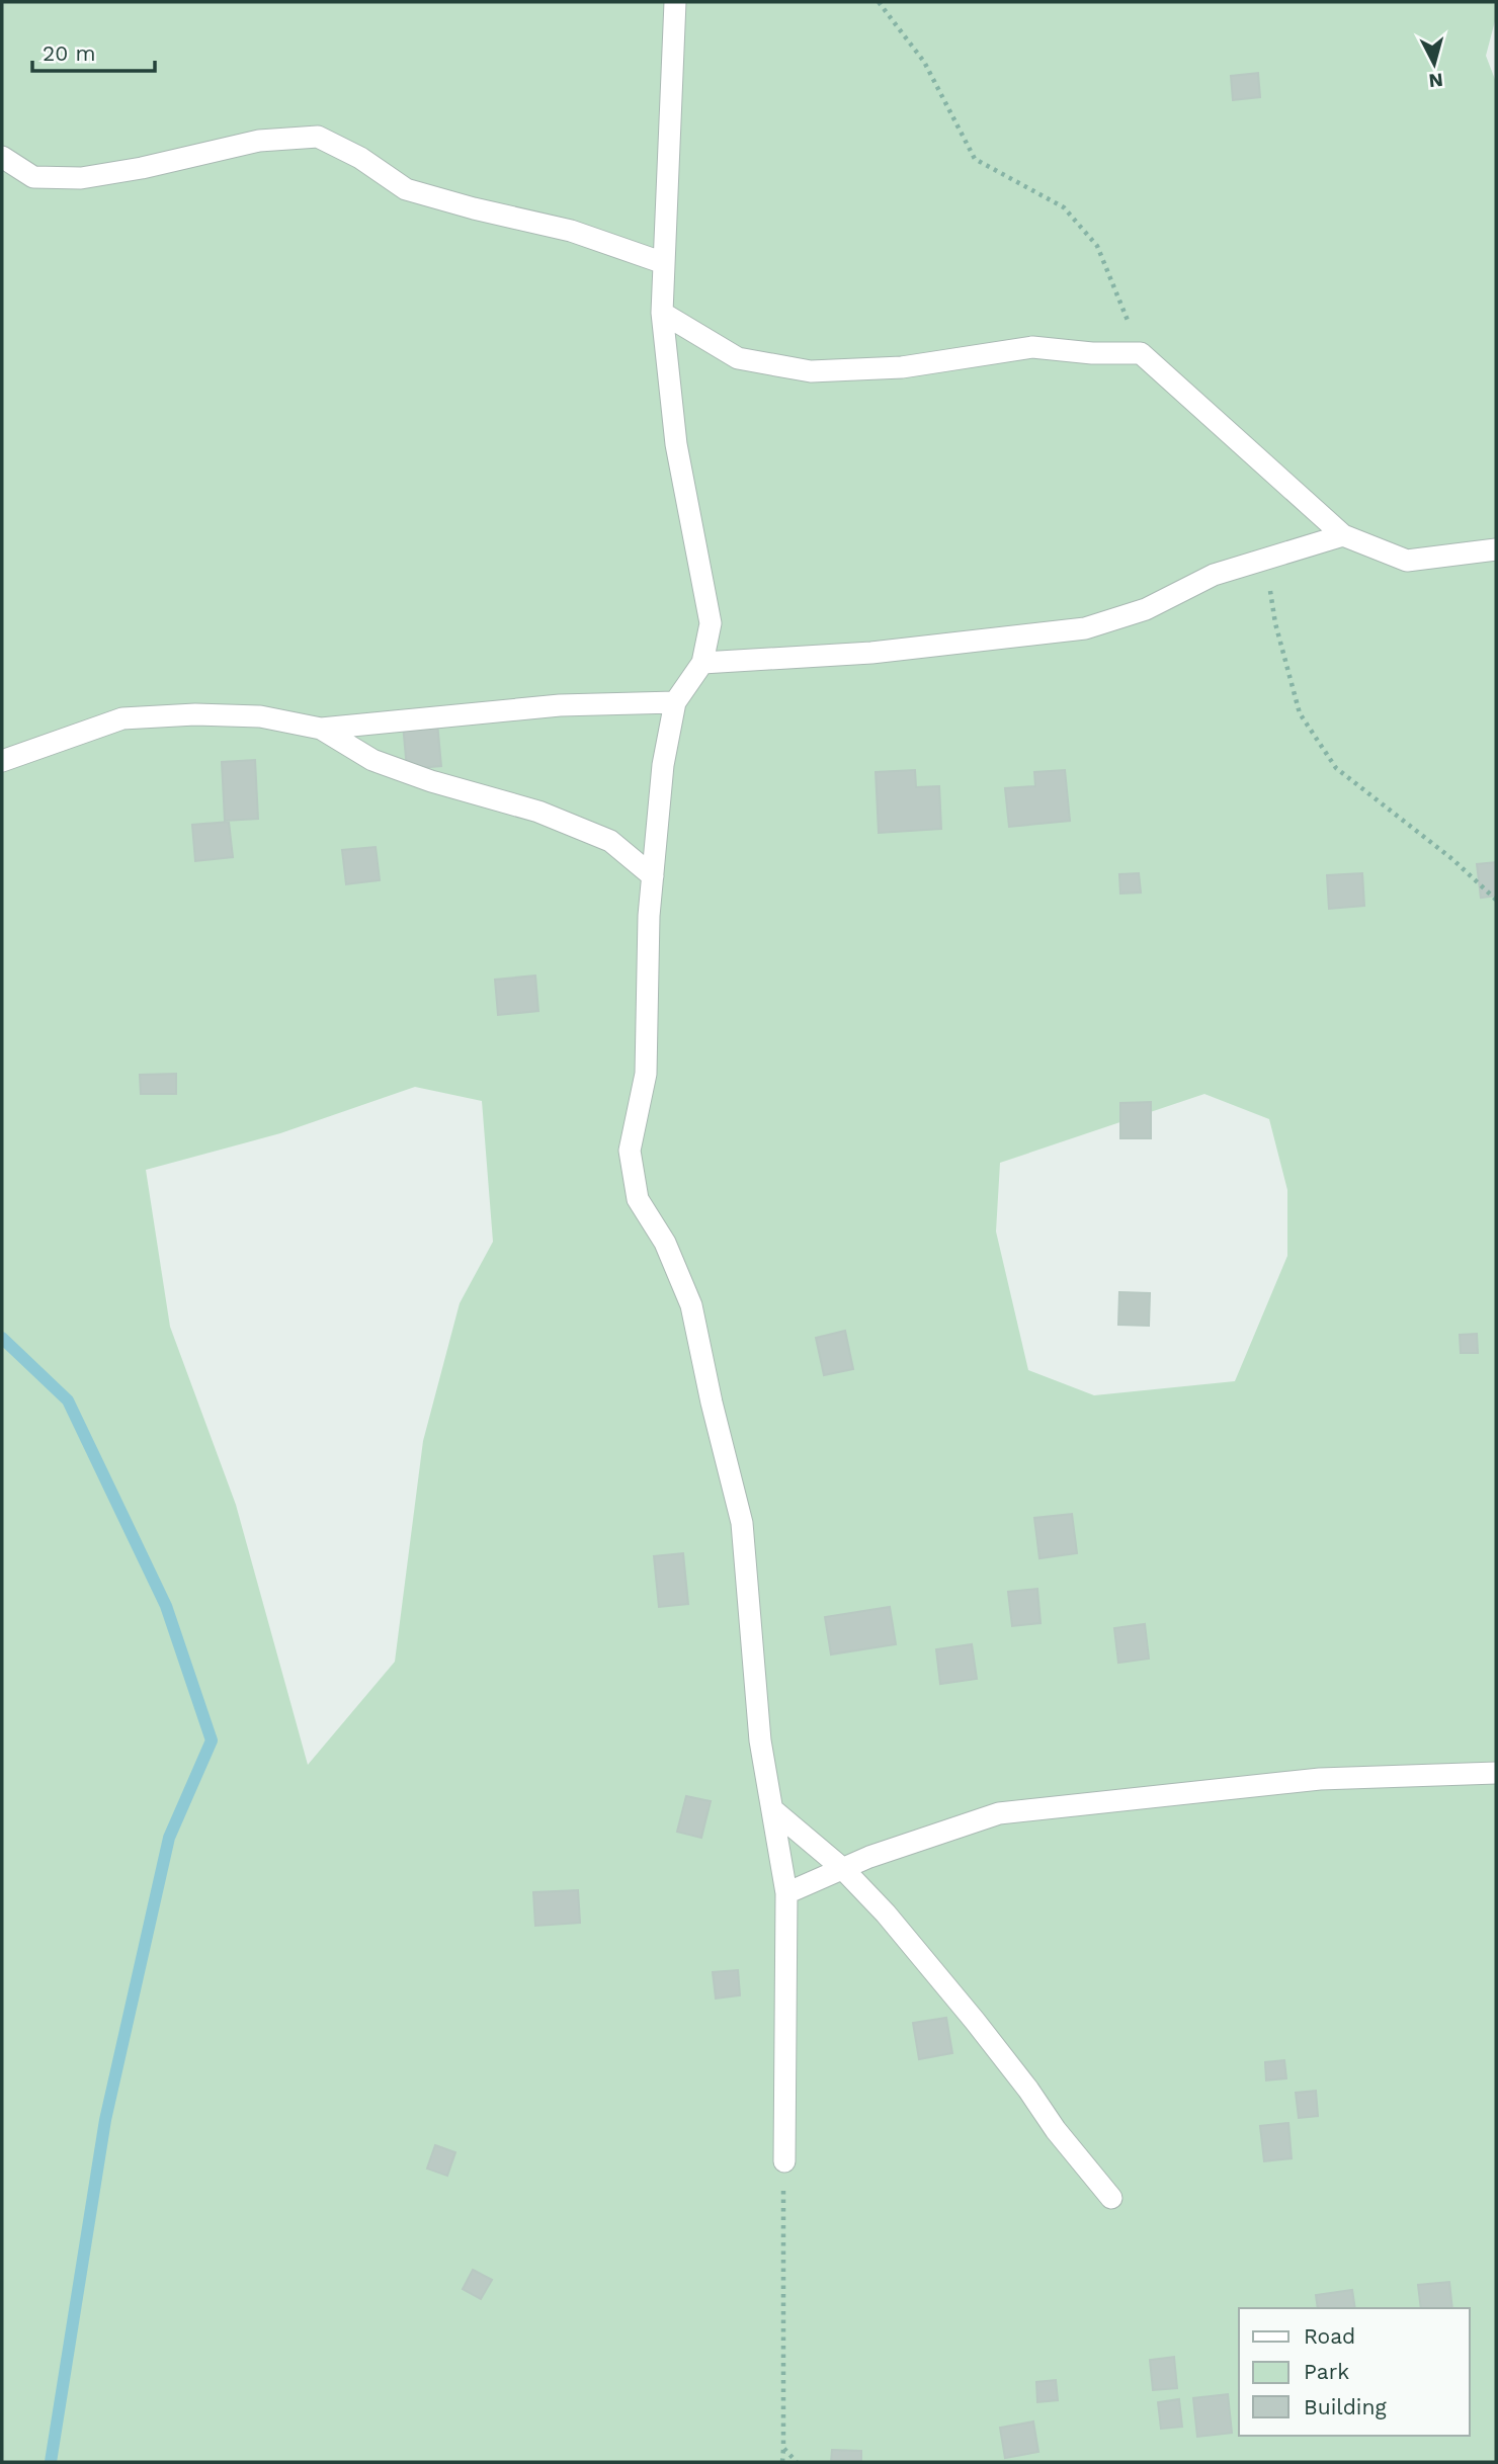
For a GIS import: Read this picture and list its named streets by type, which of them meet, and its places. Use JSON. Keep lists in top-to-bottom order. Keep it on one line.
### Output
{"legend":["Road","Park","Building"],"scale_bar":"20 m","north":"bottom"}
